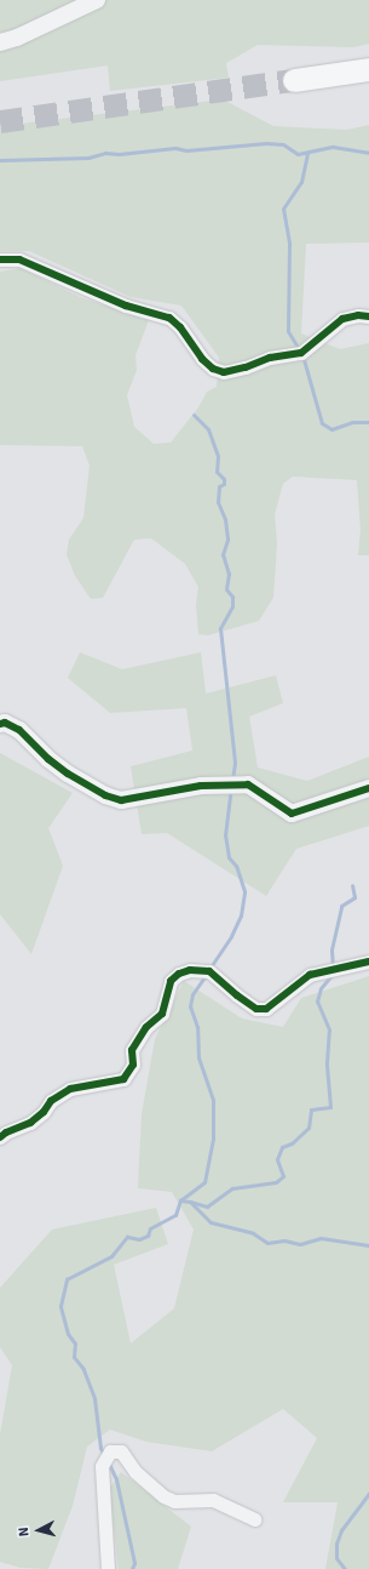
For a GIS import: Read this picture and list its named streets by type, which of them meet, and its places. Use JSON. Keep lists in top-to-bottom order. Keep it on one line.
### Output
{"north":"left"}
